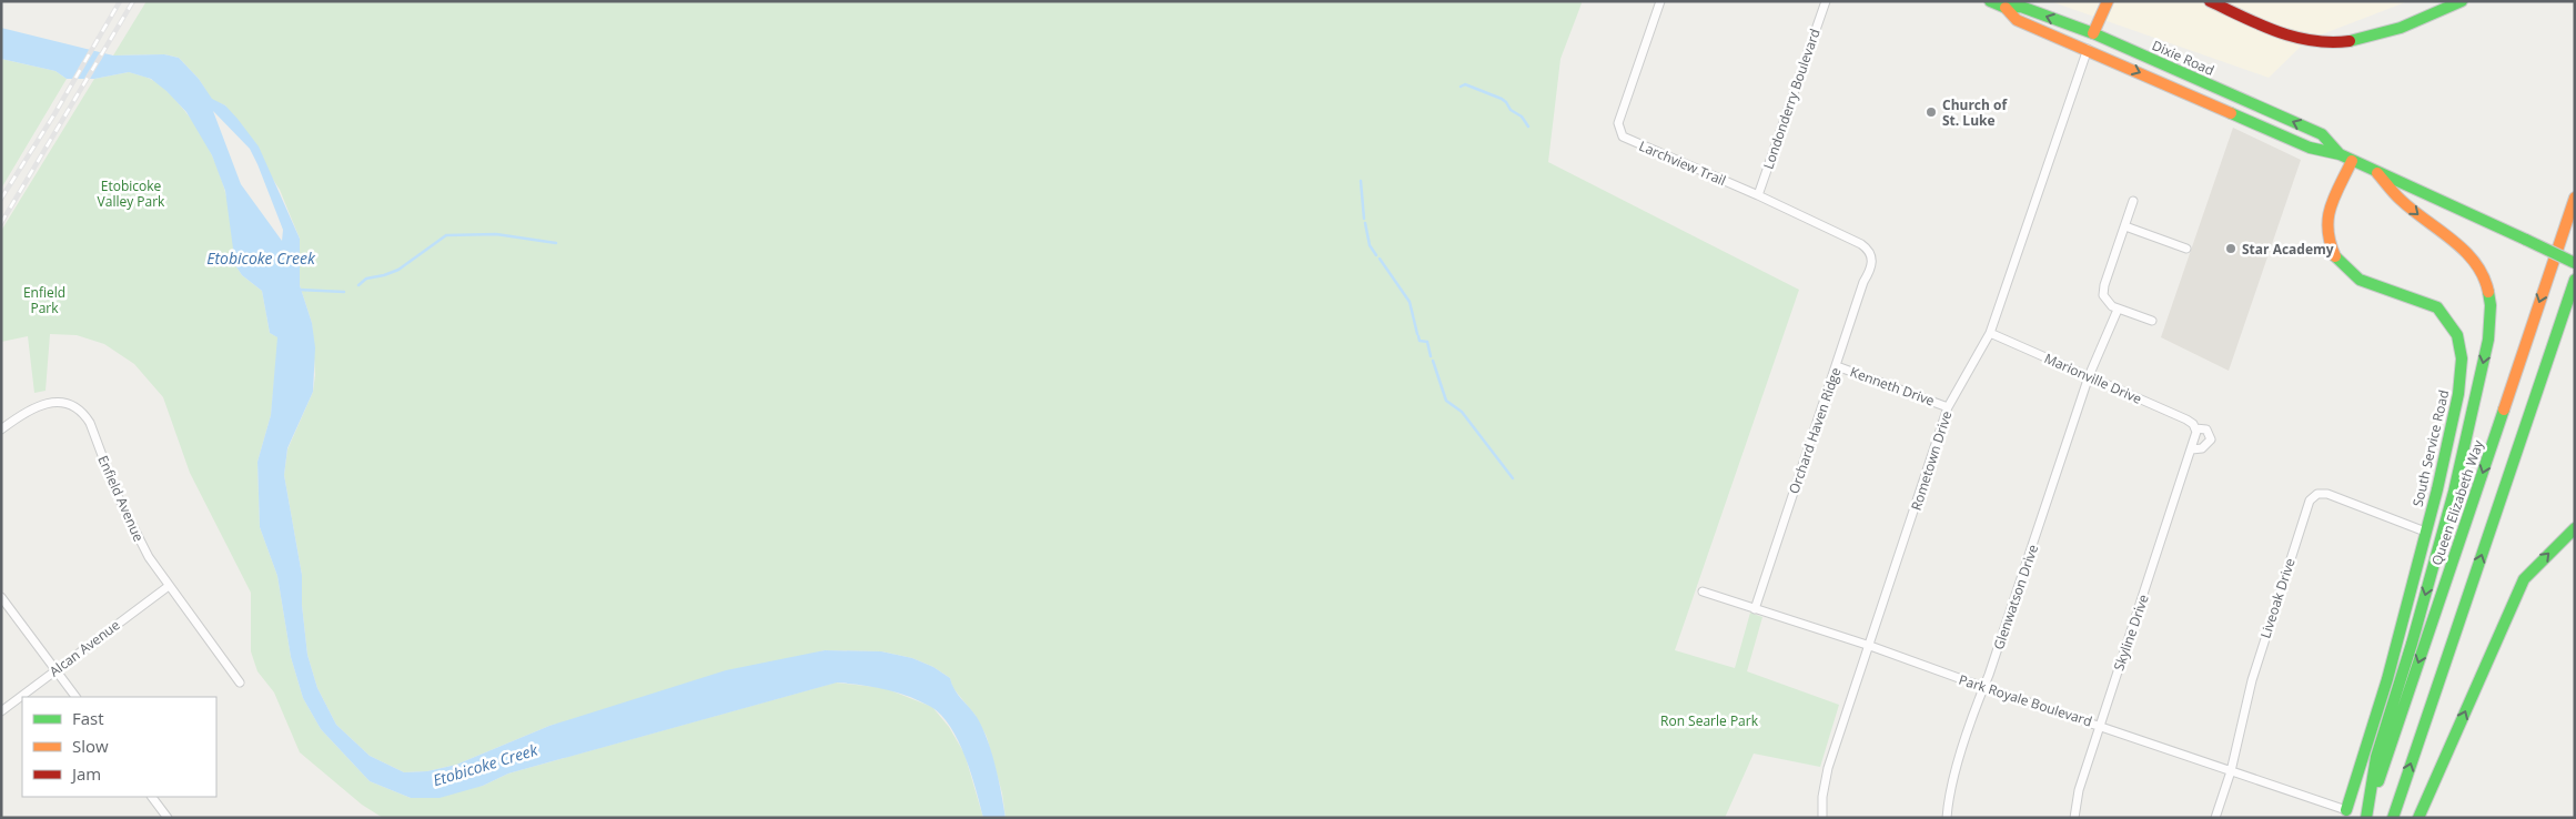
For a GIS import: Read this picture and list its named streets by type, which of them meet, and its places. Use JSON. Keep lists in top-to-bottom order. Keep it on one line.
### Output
{"streets":{"main road":["Dixie Road","South Service Road","Queen Elizabeth Way"],"street":["Londonderry Boulevard","Larchview Trail","Marionville Drive","Kenneth Drive","Orchard Haven Ridge","Rometown Drive","Enfield Avenue","Glenwatson Drive","Liveoak Drive","Skyline Drive","Alcan Avenue","Park Royale Boulevard"]},"crossings":[["Dixie Road","South Service Road"],["Dixie Road","Rometown Drive"],["Londonderry Boulevard","Larchview Trail"],["Larchview Trail","Orchard Haven Ridge"],["Marionville Drive","Rometown Drive"],["Marionville Drive","Glenwatson Drive"],["Marionville Drive","Skyline Drive"],["Kenneth Drive","Orchard Haven Ridge"],["Kenneth Drive","Rometown Drive"],["Orchard Haven Ridge","Park Royale Boulevard"],["South Service Road","Liveoak Drive"],["South Service Road","Park Royale Boulevard"],["Rometown Drive","Park Royale Boulevard"],["Enfield Avenue","Alcan Avenue"],["Glenwatson Drive","Park Royale Boulevard"],["Liveoak Drive","Park Royale Boulevard"],["Skyline Drive","Park Royale Boulevard"]],"water":["Etobicoke Creek"],"parks":["Etobicoke Valley Park","Enfield Park","Ron Searle Park"],"places":["Church of St. Luke","Star Academy"],"legend":["Fast","Slow","Jam"]}
